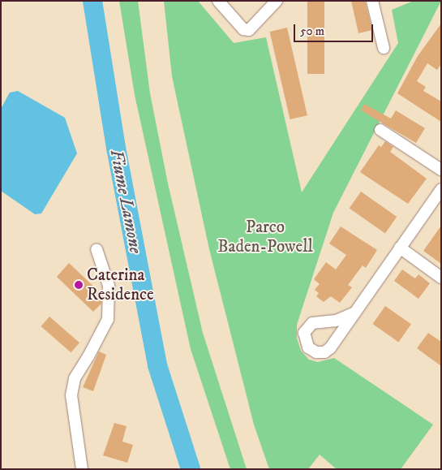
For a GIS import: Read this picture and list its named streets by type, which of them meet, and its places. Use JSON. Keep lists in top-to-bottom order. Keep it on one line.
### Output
{"water":["Fiume Lamone"],"parks":["Parco Baden-Powell"],"places":["Caterina Residence"],"scale_bar":"50 m"}
